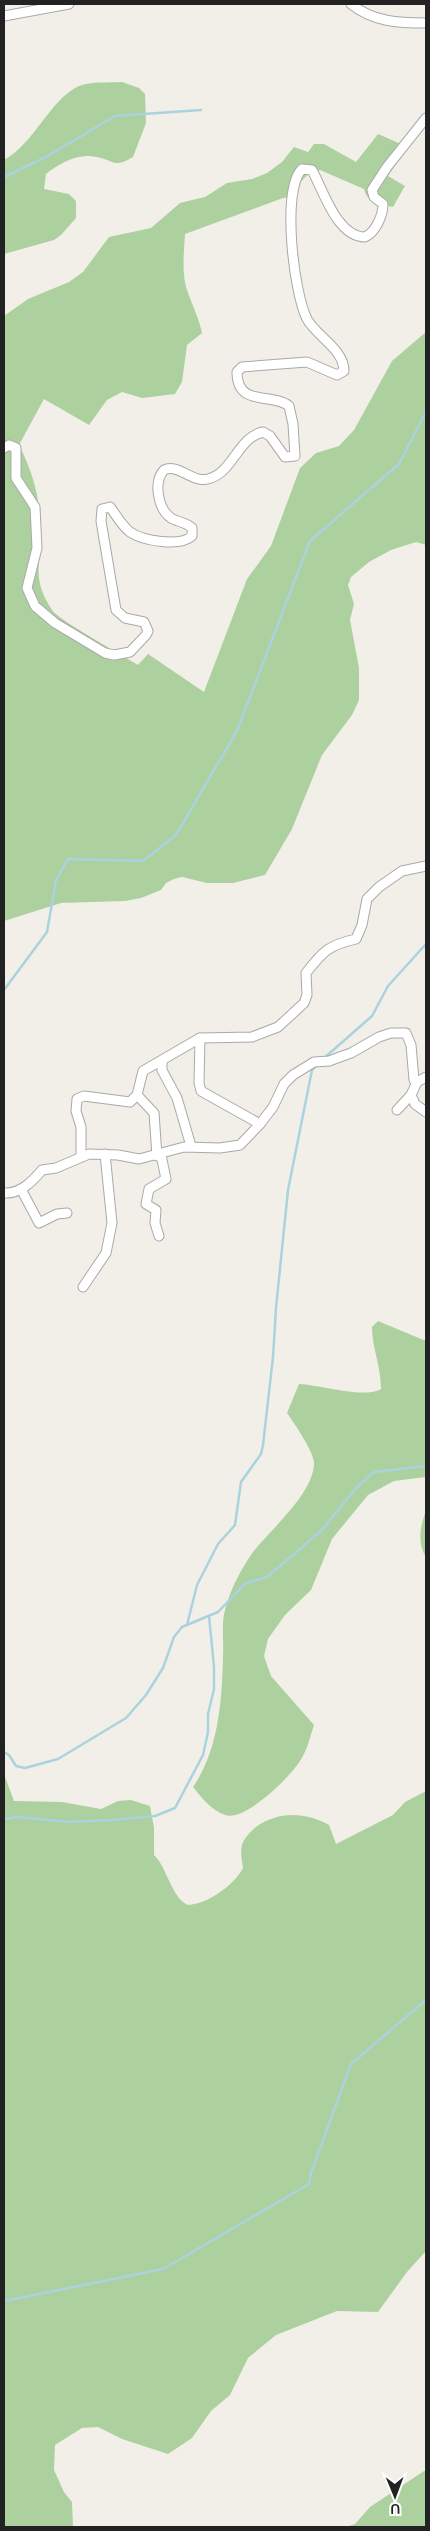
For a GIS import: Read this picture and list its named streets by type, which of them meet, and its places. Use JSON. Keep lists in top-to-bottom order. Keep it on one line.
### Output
{"north":"bottom"}
